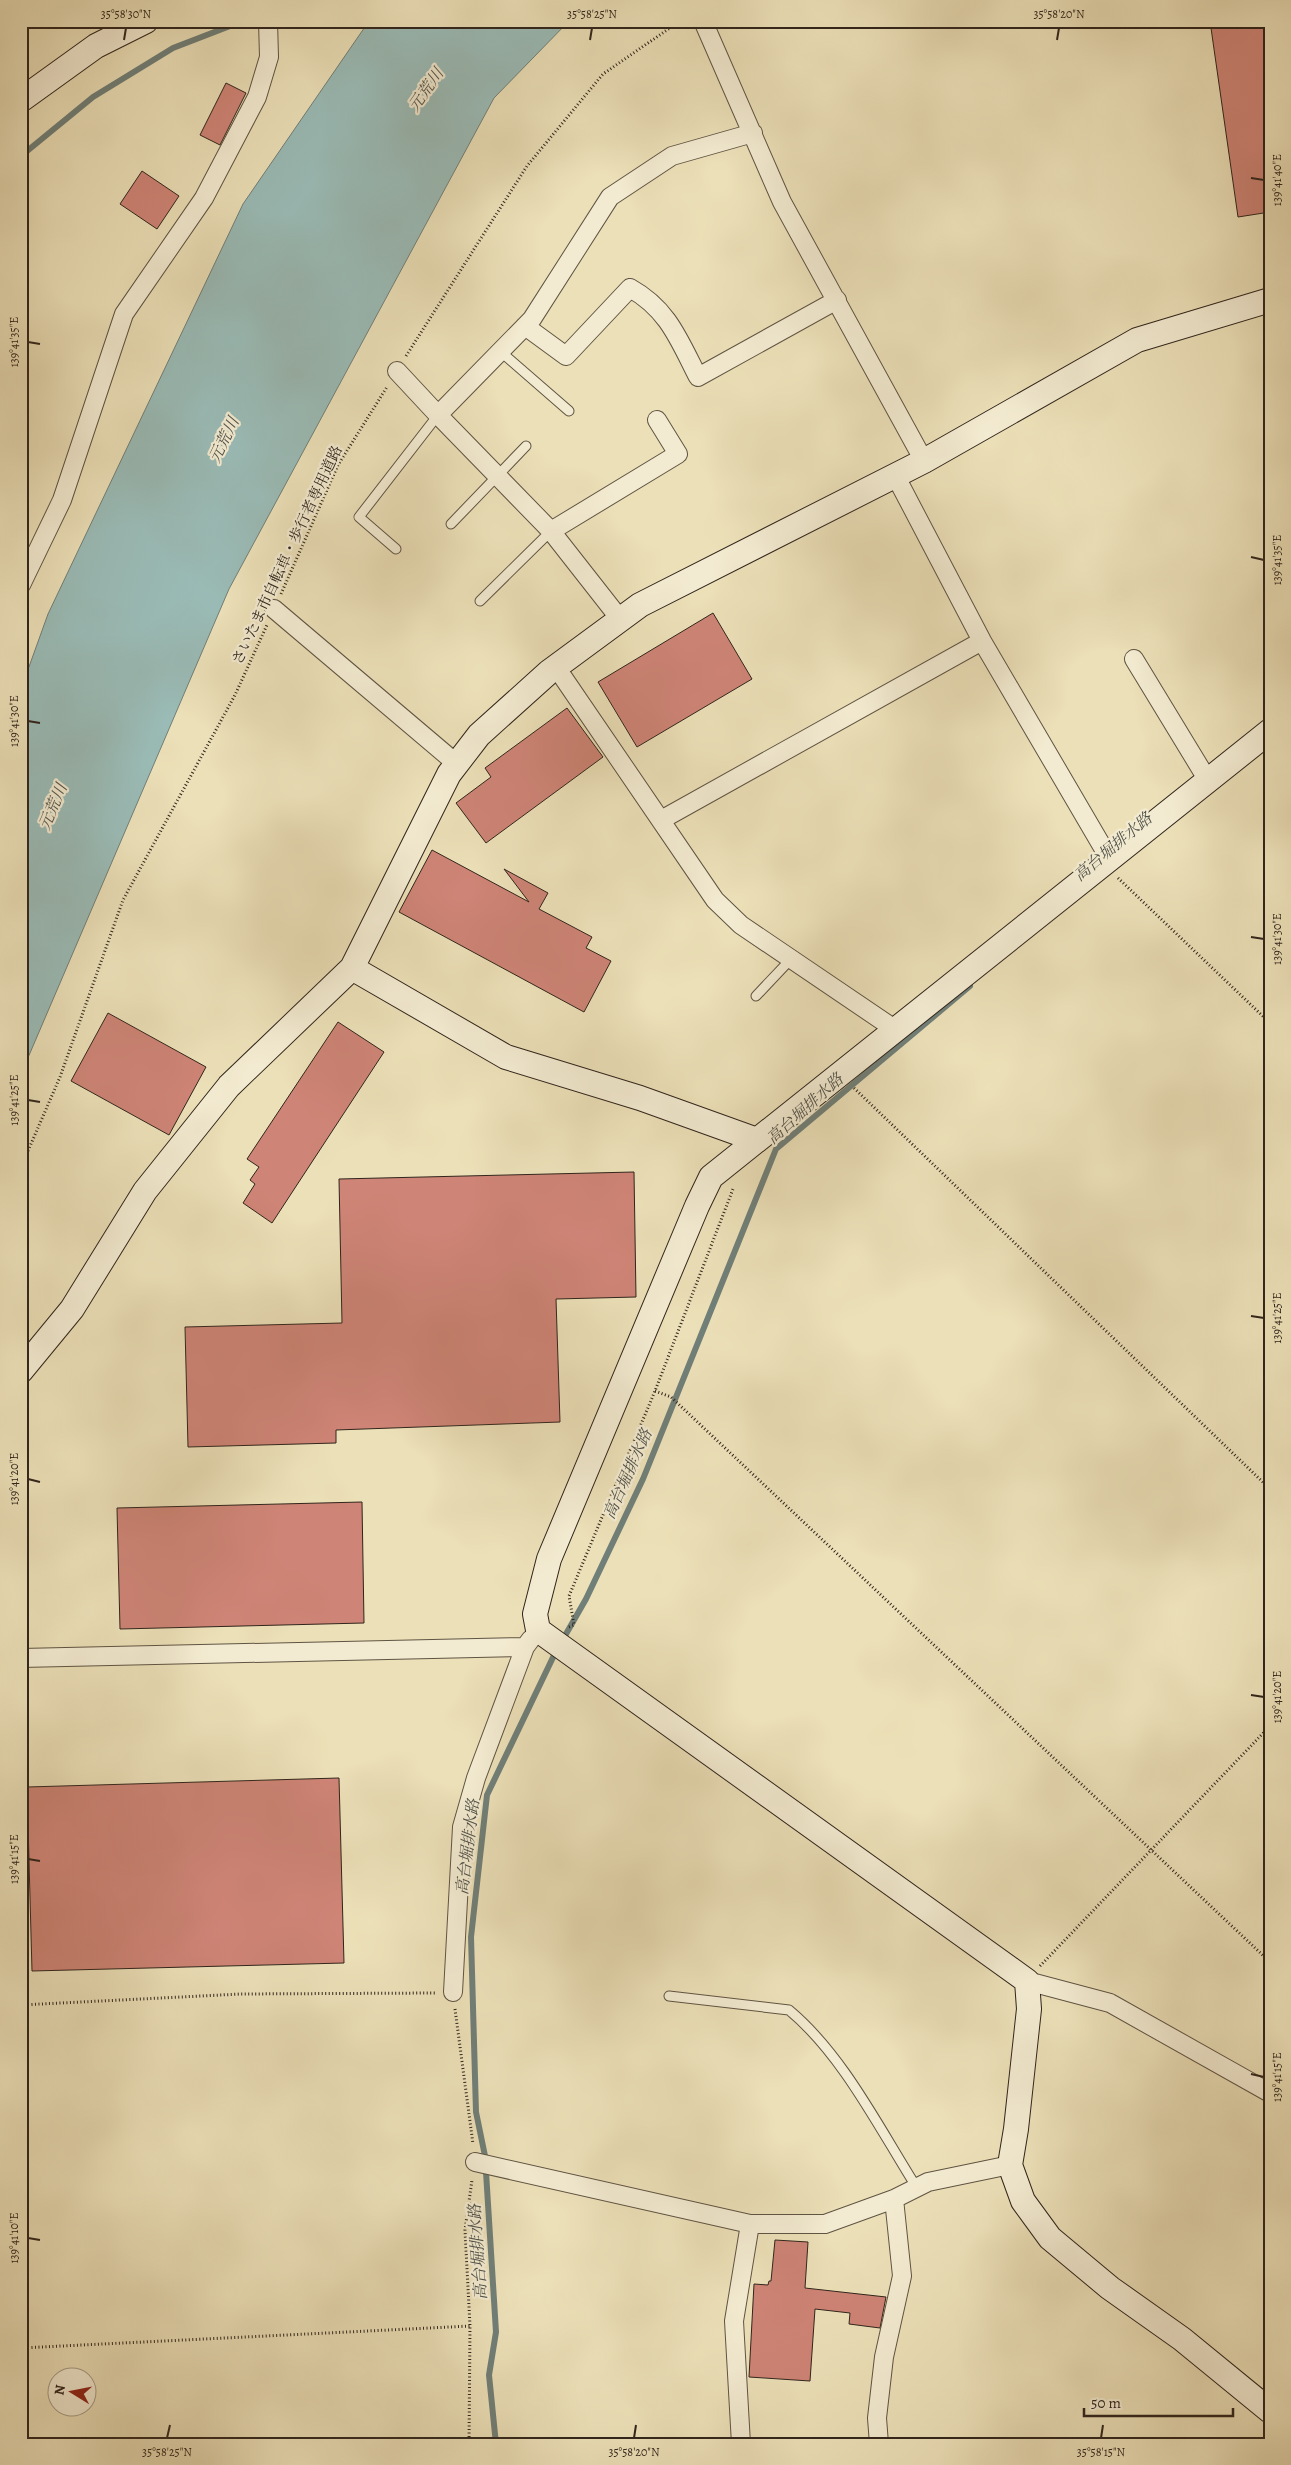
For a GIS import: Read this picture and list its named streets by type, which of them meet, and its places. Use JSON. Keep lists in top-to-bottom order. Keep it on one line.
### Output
{"streets":{"path":["さいたま市自転車・歩行者専用道路"]},"water":["元荒川","高台堀排水路"],"scale_bar":"50 m","north":"left","coordinates":["35°58'30\"N","35°58'25\"N","35°58'20\"N","139°41'40\"E","139°41'35\"E","139°41'30\"E","139°41'25\"E","139°41'20\"E","139°41'15\"E","139°41'10\"E","35°58'15\"N"]}
